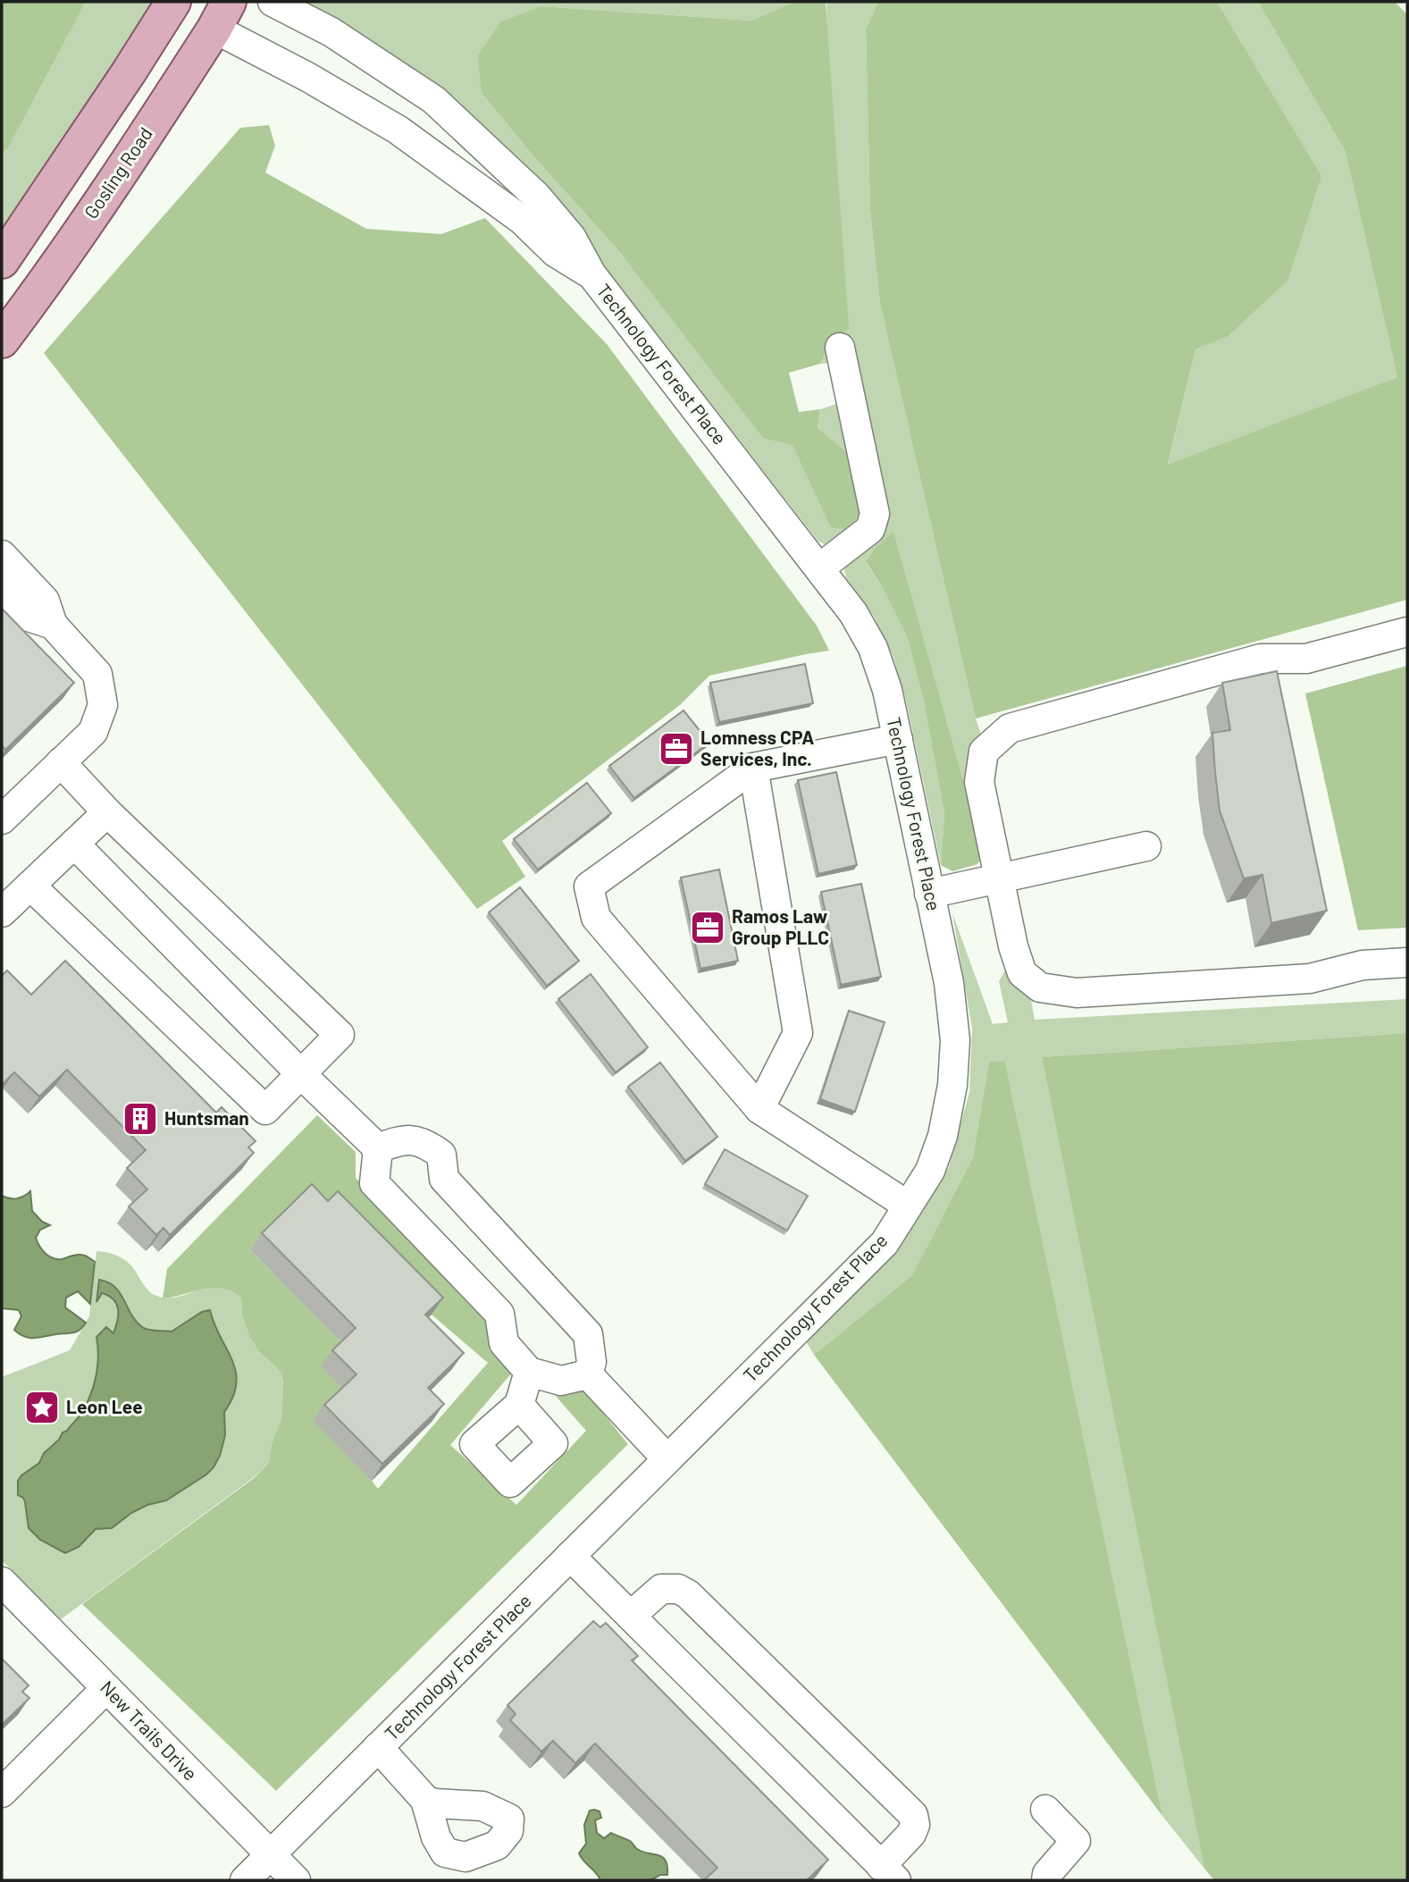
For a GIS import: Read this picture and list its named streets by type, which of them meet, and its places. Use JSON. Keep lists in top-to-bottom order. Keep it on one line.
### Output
{"streets":{"main road":["Gosling Road"],"street":["Technology Forest Place","New Trails Drive"]},"crossings":[["Gosling Road","Technology Forest Place"],["Technology Forest Place","New Trails Drive"]],"places":{"office":["Lomness CPA Services, Inc.","Ramos Law Group PLLC"],"building":["Huntsman"],"place":["Leon Lee"]}}
